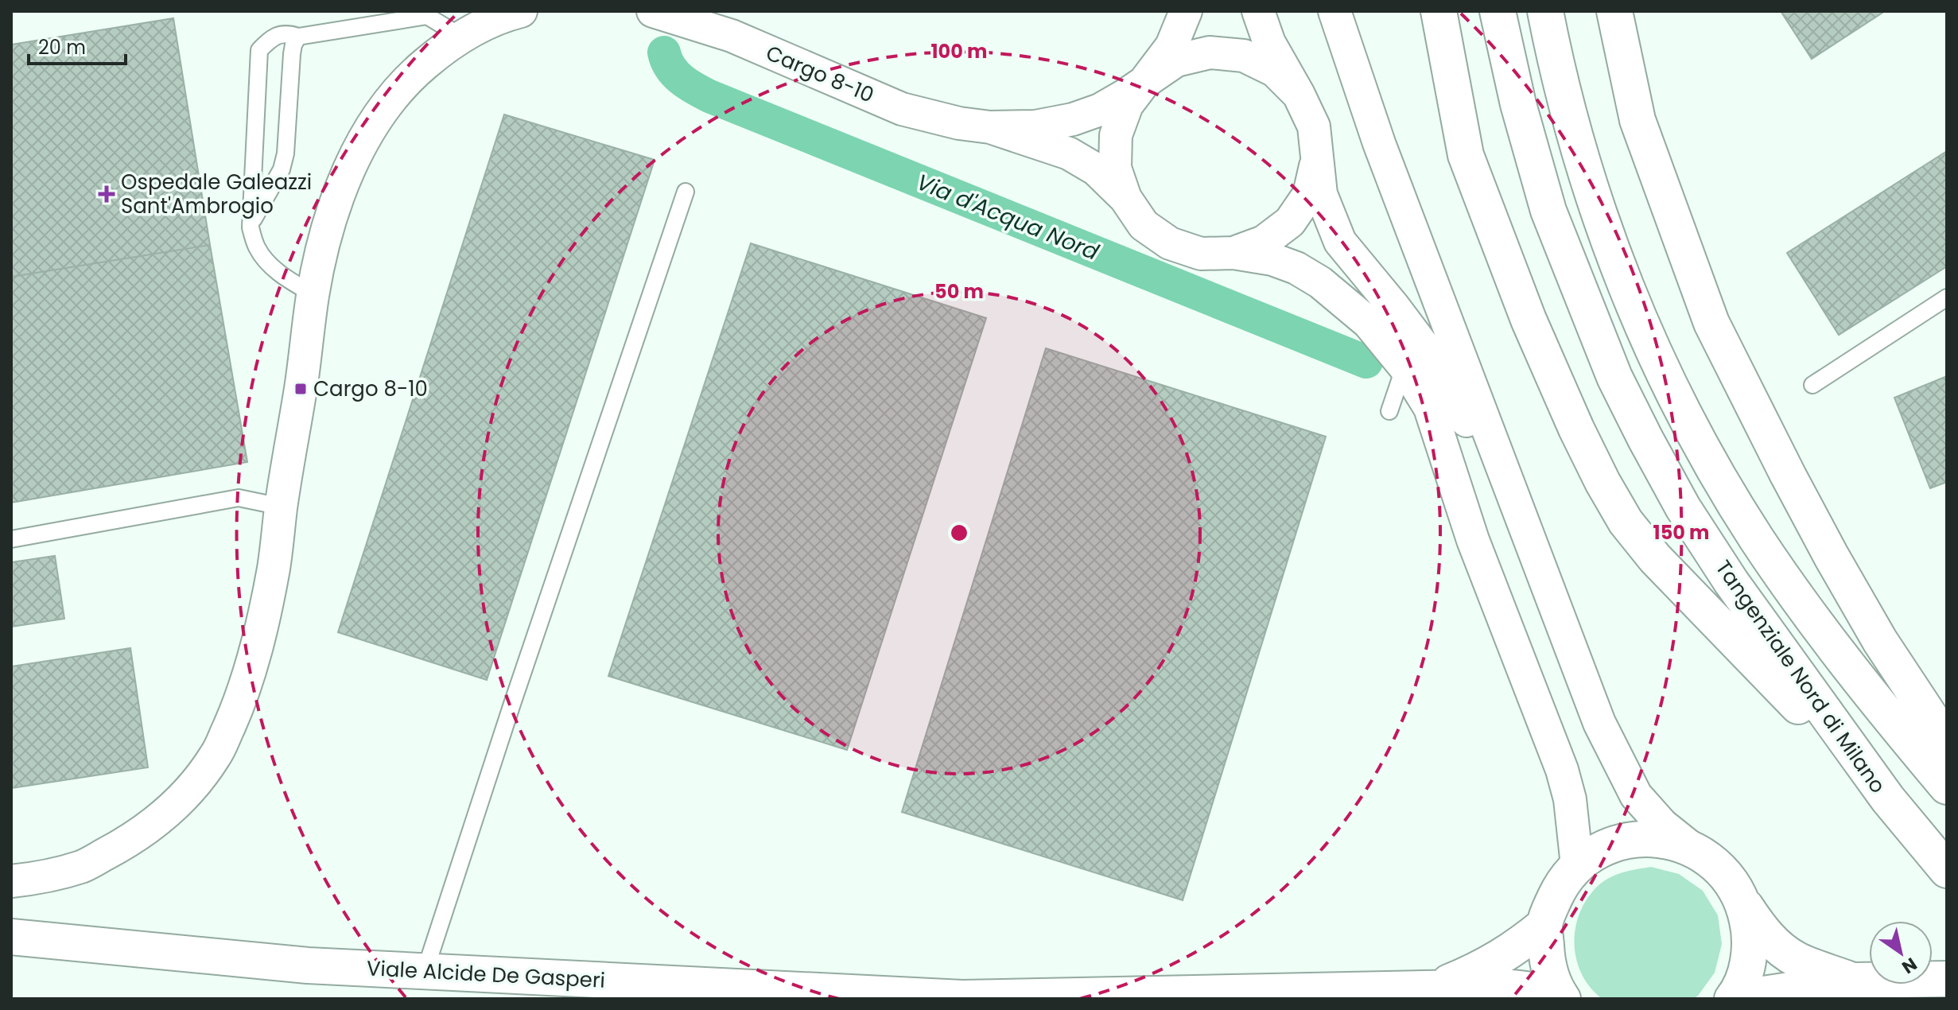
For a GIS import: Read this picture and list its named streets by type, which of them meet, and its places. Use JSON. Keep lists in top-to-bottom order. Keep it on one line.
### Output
{"streets":{"main road":["Tangenziale Nord di Milano","Viale Alcide De Gasperi"],"street":["Cargo 8-10"]},"water":["Via d'Acqua Nord"],"places":{"health":["Ospedale Galeazzi Sant'Ambrogio"],"transit":["Cargo 8-10"]},"scale_bar":"20 m","north":"bottom right","rings":["100 m","50 m","150 m"]}
